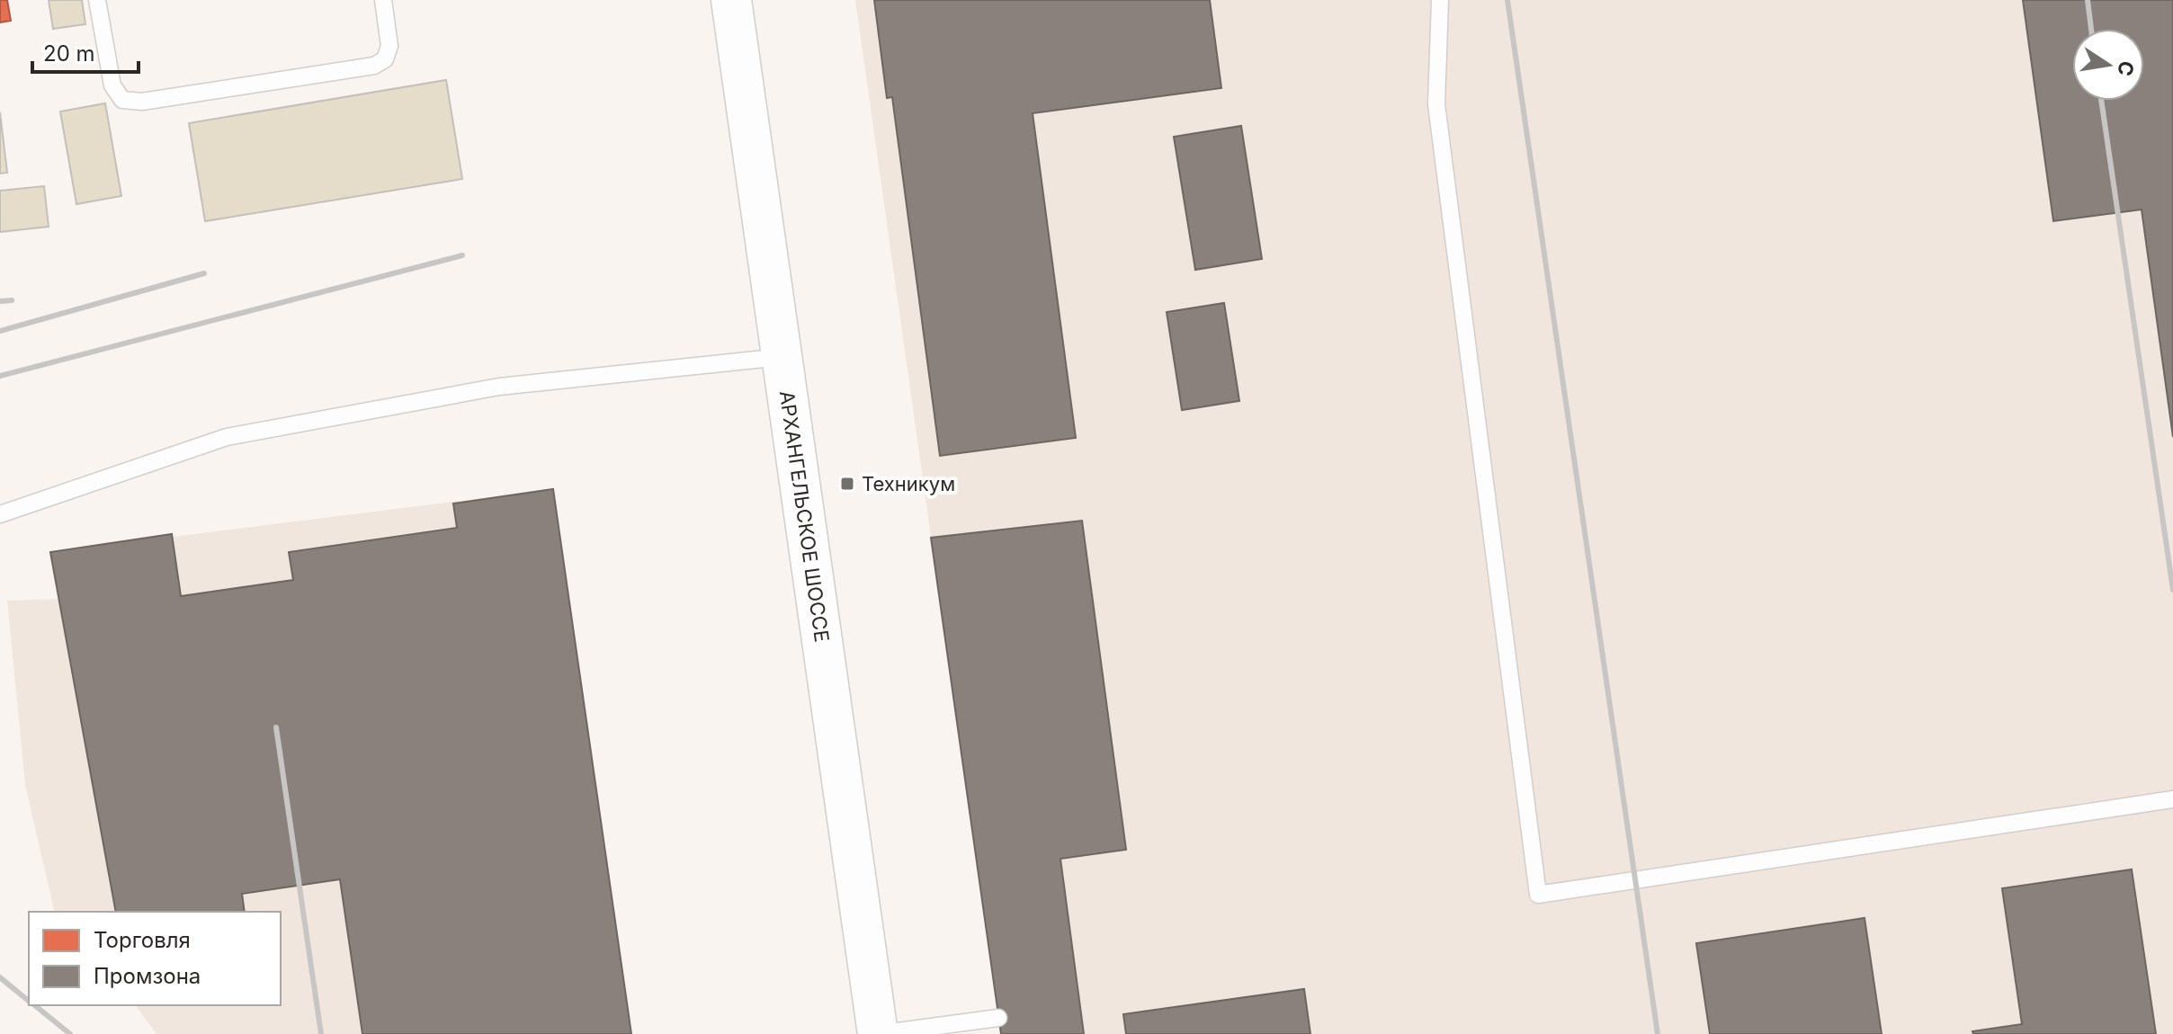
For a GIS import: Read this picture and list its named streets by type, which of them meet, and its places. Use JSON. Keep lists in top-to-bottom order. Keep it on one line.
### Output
{"streets":{"main road":["АРХАНГЕЛЬСКОЕ ШОССЕ"]},"places":{"transit":["Техникум"]},"legend":["Торговля","Промзона"],"scale_bar":"20 m","north":"right"}
